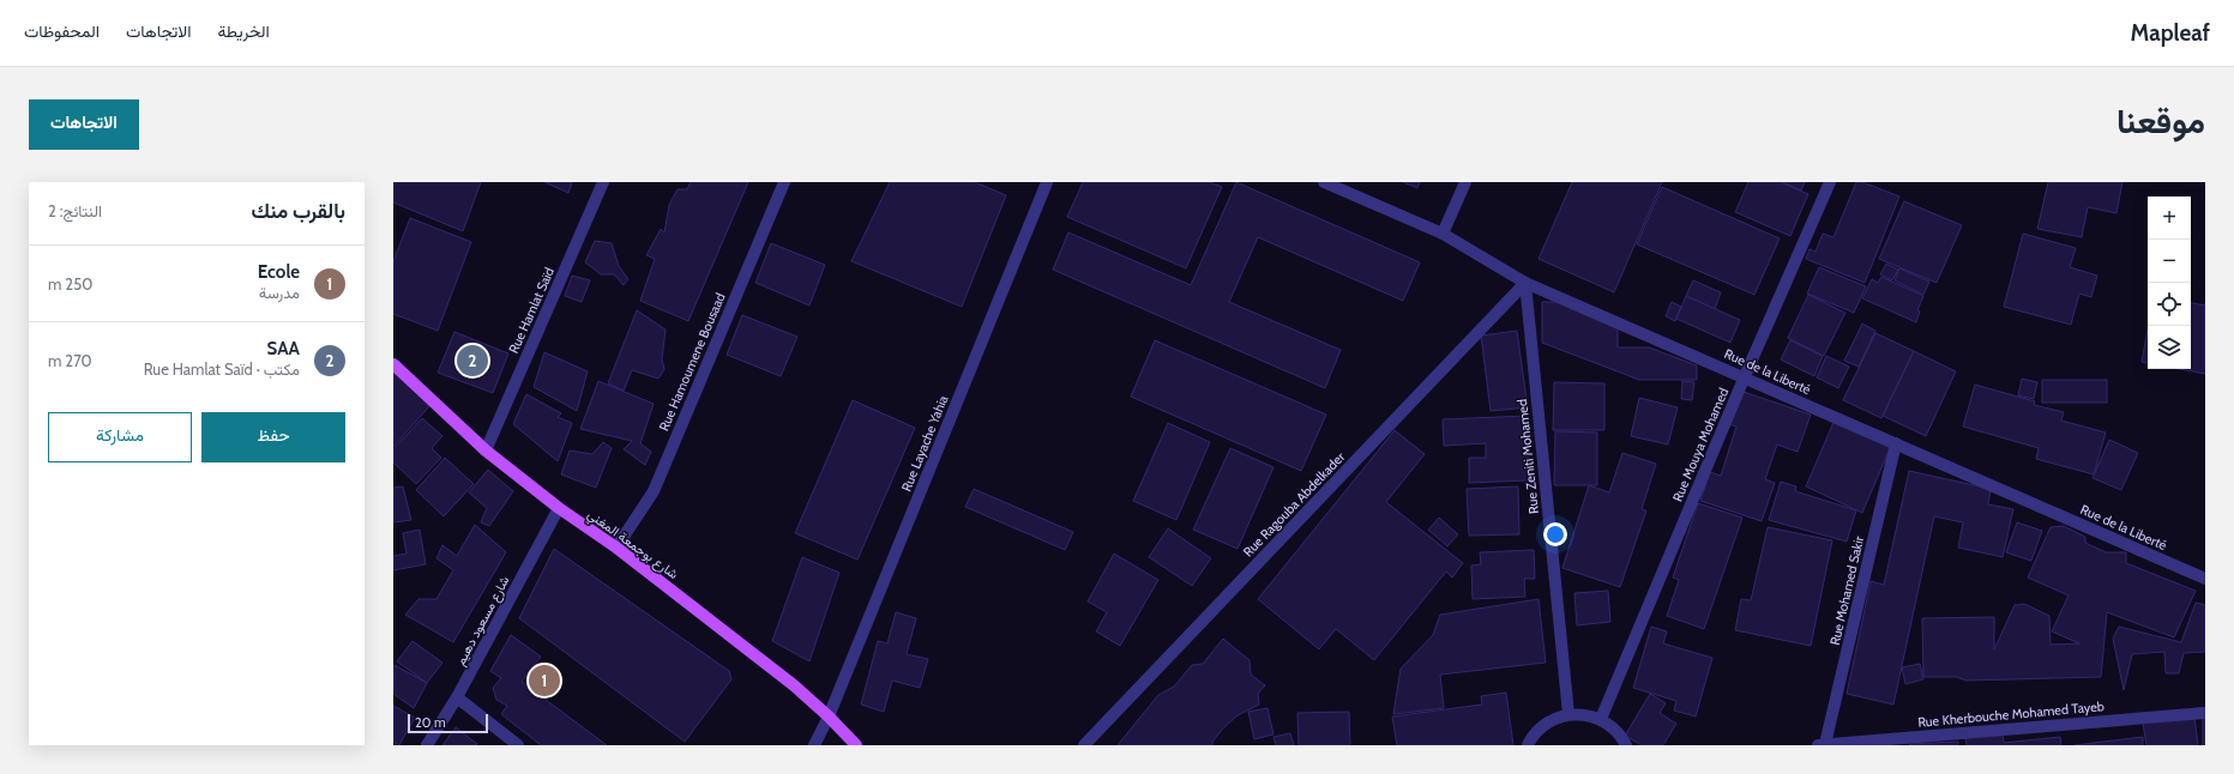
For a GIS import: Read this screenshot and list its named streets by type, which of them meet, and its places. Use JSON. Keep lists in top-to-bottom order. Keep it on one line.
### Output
{"streets":{"main road":["شارع بوجمعة المغني"],"street":["Rue Hamlat Saïd","Rue Hamoumene Bousaad","Rue de la Liberté","Rue Layache Yahia","Rue Mouya Mohamed","Rue Zeniti Mohamed","Rue Ragouba Abdelkader","Rue Mohamed Sakir","شارع مسعود دهيم","Rue Kherbouche Mohamed Tayeb"]},"crossings":[["Rue Hamlat Saïd","شارع بوجمعة المغني"],["Rue Hamoumene Bousaad","شارع بوجمعة المغني"],["Rue de la Liberté","Rue Mouya Mohamed"],["Rue de la Liberté","Rue Zeniti Mohamed"],["Rue de la Liberté","Rue Ragouba Abdelkader"],["Rue de la Liberté","Rue Mohamed Sakir"],["Rue Layache Yahia","شارع بوجمعة المغني"],["Rue Zeniti Mohamed","Rue Ragouba Abdelkader"],["شارع بوجمعة المغني","شارع مسعود دهيم"],["Rue Mohamed Sakir","Rue Kherbouche Mohamed Tayeb"]],"scale_bar":"20 m","page":{"header":"Mapleaf","nav":["الخريطة","الاتجاهات","المحفوظات"],"title":"موقعنا","buttons":["الاتجاهات",["حفظ","مشاركة"]],"heading":["بالقرب منك","النتائج: 2"],"map_buttons":["+","−"],"list":[{"mark":"1","name":"Ecole","note":"مدرسة","value":"250 m"},{"mark":"2","name":"SAA","note":"مكتب · Rue Hamlat Saïd","value":"270 m"}],"pins":["2","1"],"scale":"20 m"}}
